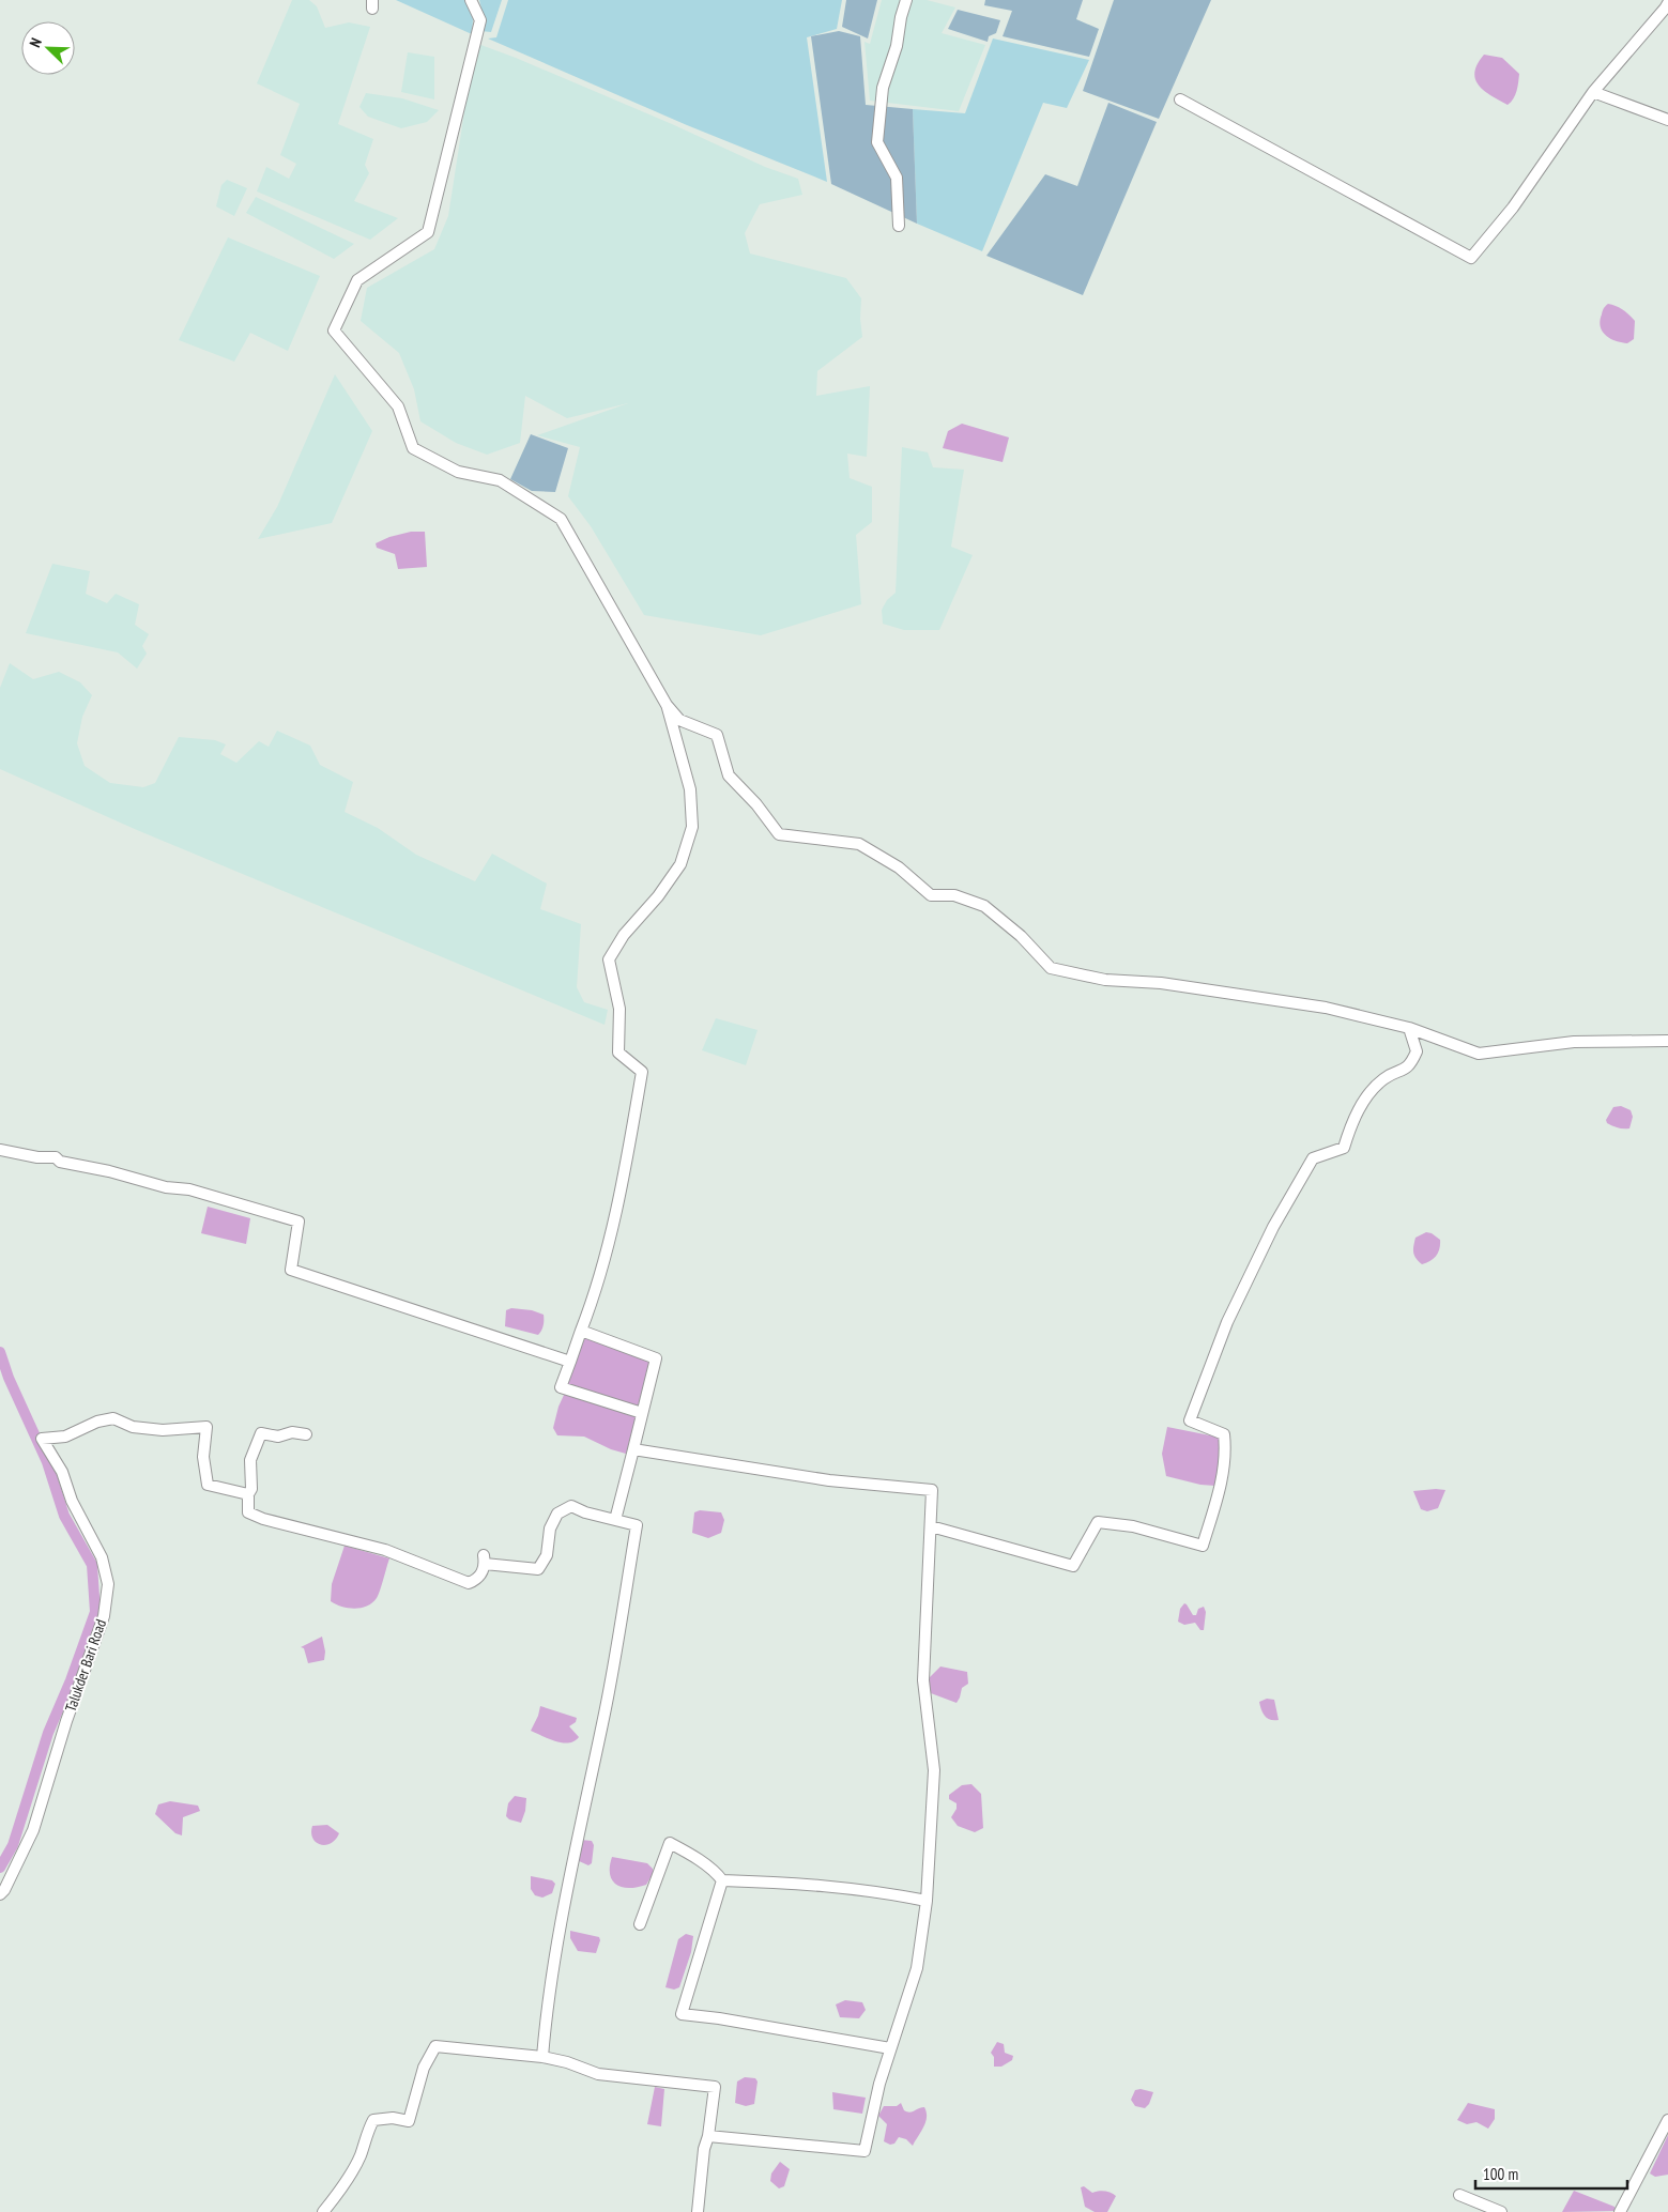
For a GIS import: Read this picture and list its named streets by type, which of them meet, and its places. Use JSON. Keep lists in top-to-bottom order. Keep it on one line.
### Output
{"streets":{"street":["Talukder Bari Road"]},"scale_bar":"100 m","north":"top left"}
